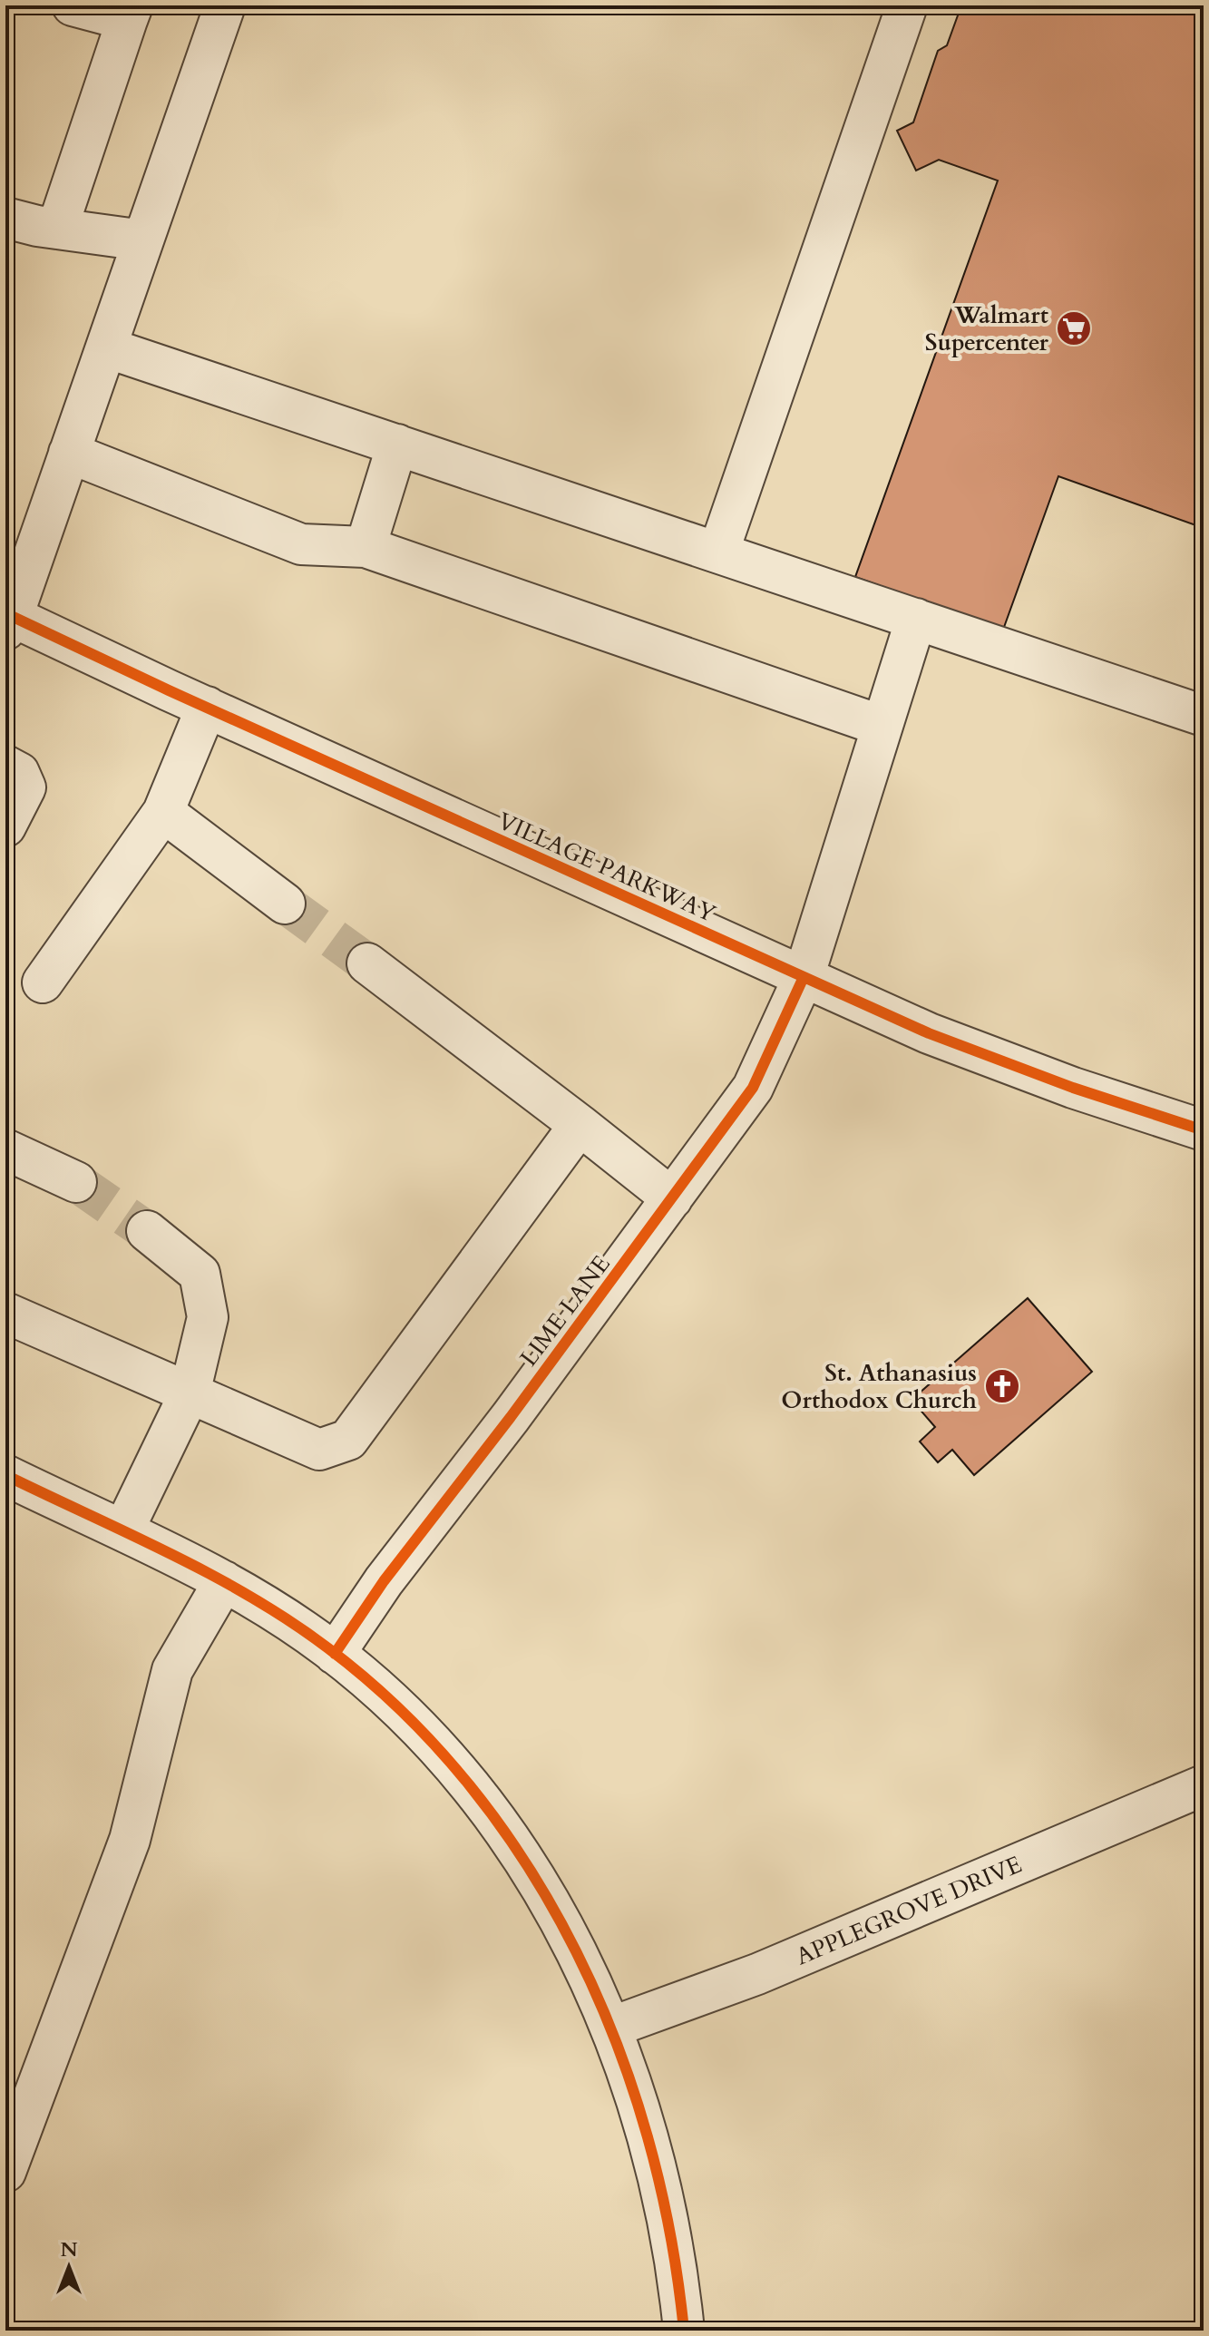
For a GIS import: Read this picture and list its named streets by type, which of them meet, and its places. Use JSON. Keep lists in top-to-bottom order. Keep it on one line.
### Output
{"streets":{"street":["VILLAGE PARKWAY","LIME LANE","APPLEGROVE DRIVE"]},"crossings":[["VILLAGE PARKWAY","LIME LANE"]],"places":{"supermarket":["Walmart Supercenter"],"church":["St. Athanasius Orthodox Church"]},"north":"top"}
